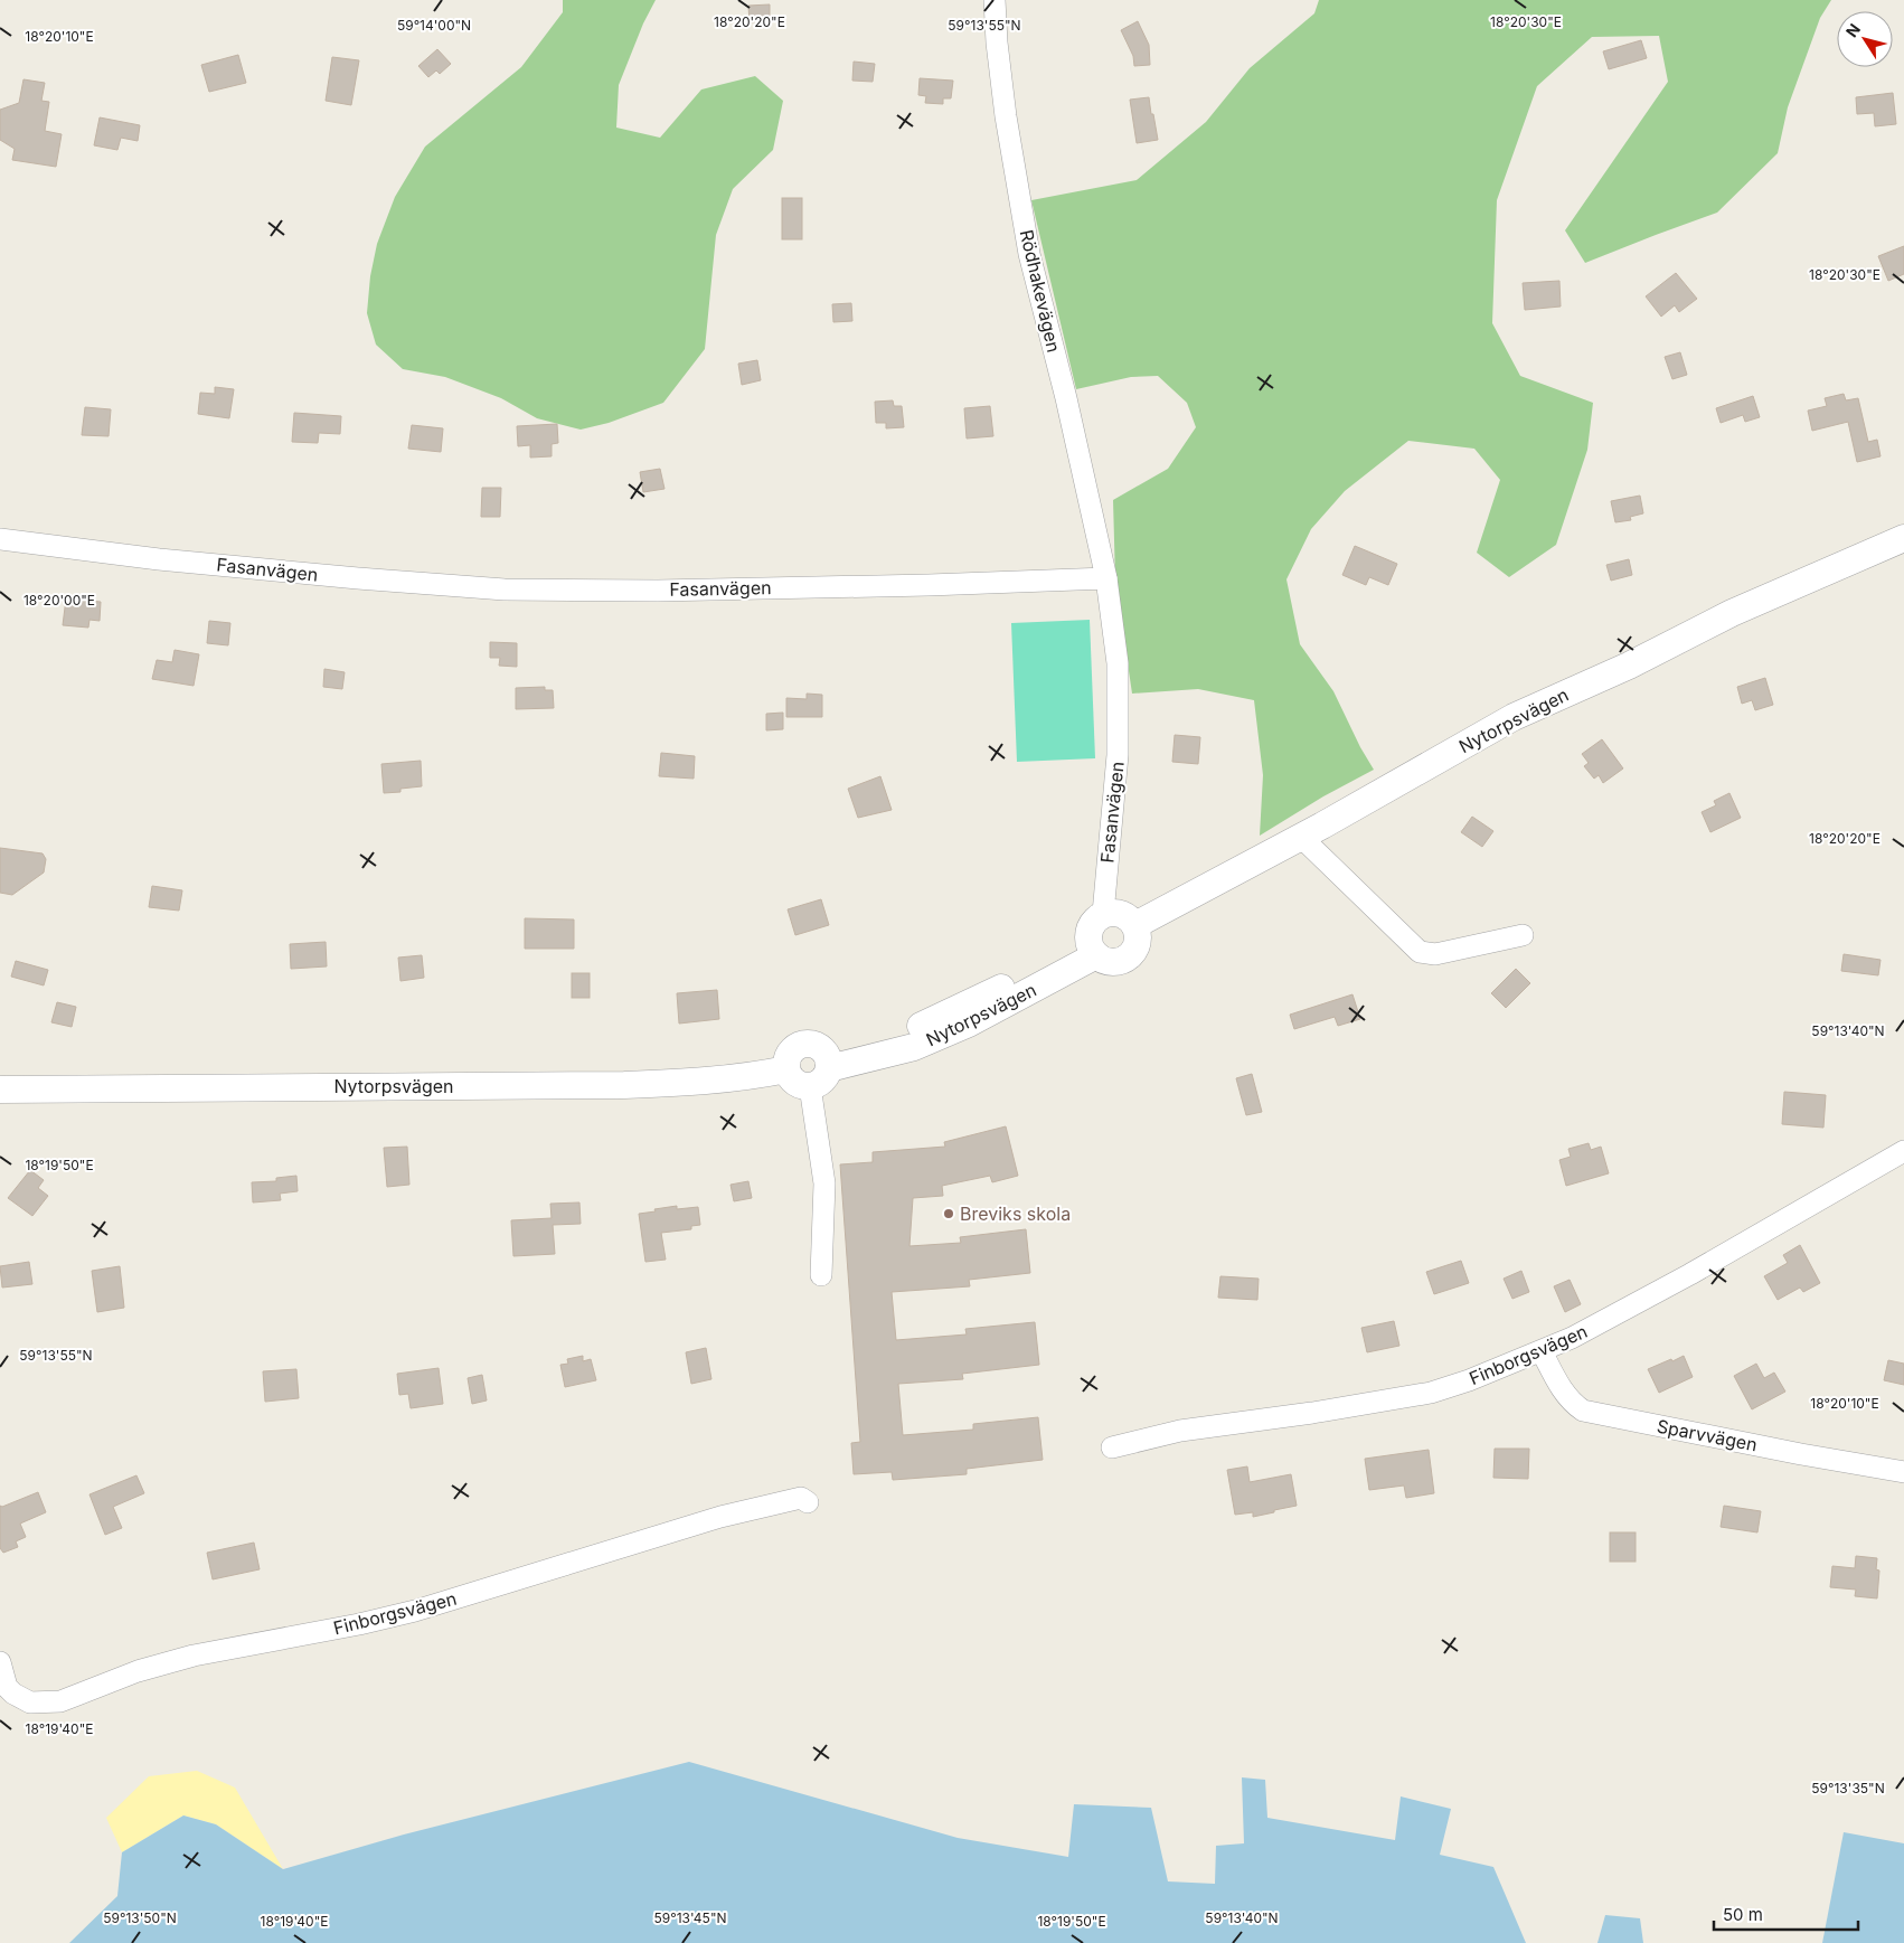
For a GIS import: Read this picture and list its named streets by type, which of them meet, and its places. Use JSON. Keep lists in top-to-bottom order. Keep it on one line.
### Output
{"streets":{"street":["Rödhakevägen","Fasanvägen","Nytorpsvägen","Finborgsvägen","Sparvvägen"]},"crossings":[["Rödhakevägen","Fasanvägen"],["Fasanvägen","Nytorpsvägen"],["Finborgsvägen","Sparvvägen"]],"places":["Breviks skola"],"scale_bar":"50 m","north":"top left","coordinates":["18°20'20\"E","18°20'30\"E","59°14'00\"N","59°13'55\"N","18°20'10\"E","18°20'00\"E","59°13'40\"N","18°19'50\"E","18°19'40\"E","59°13'35\"N","59°13'50\"N","59°13'45\"N"]}
